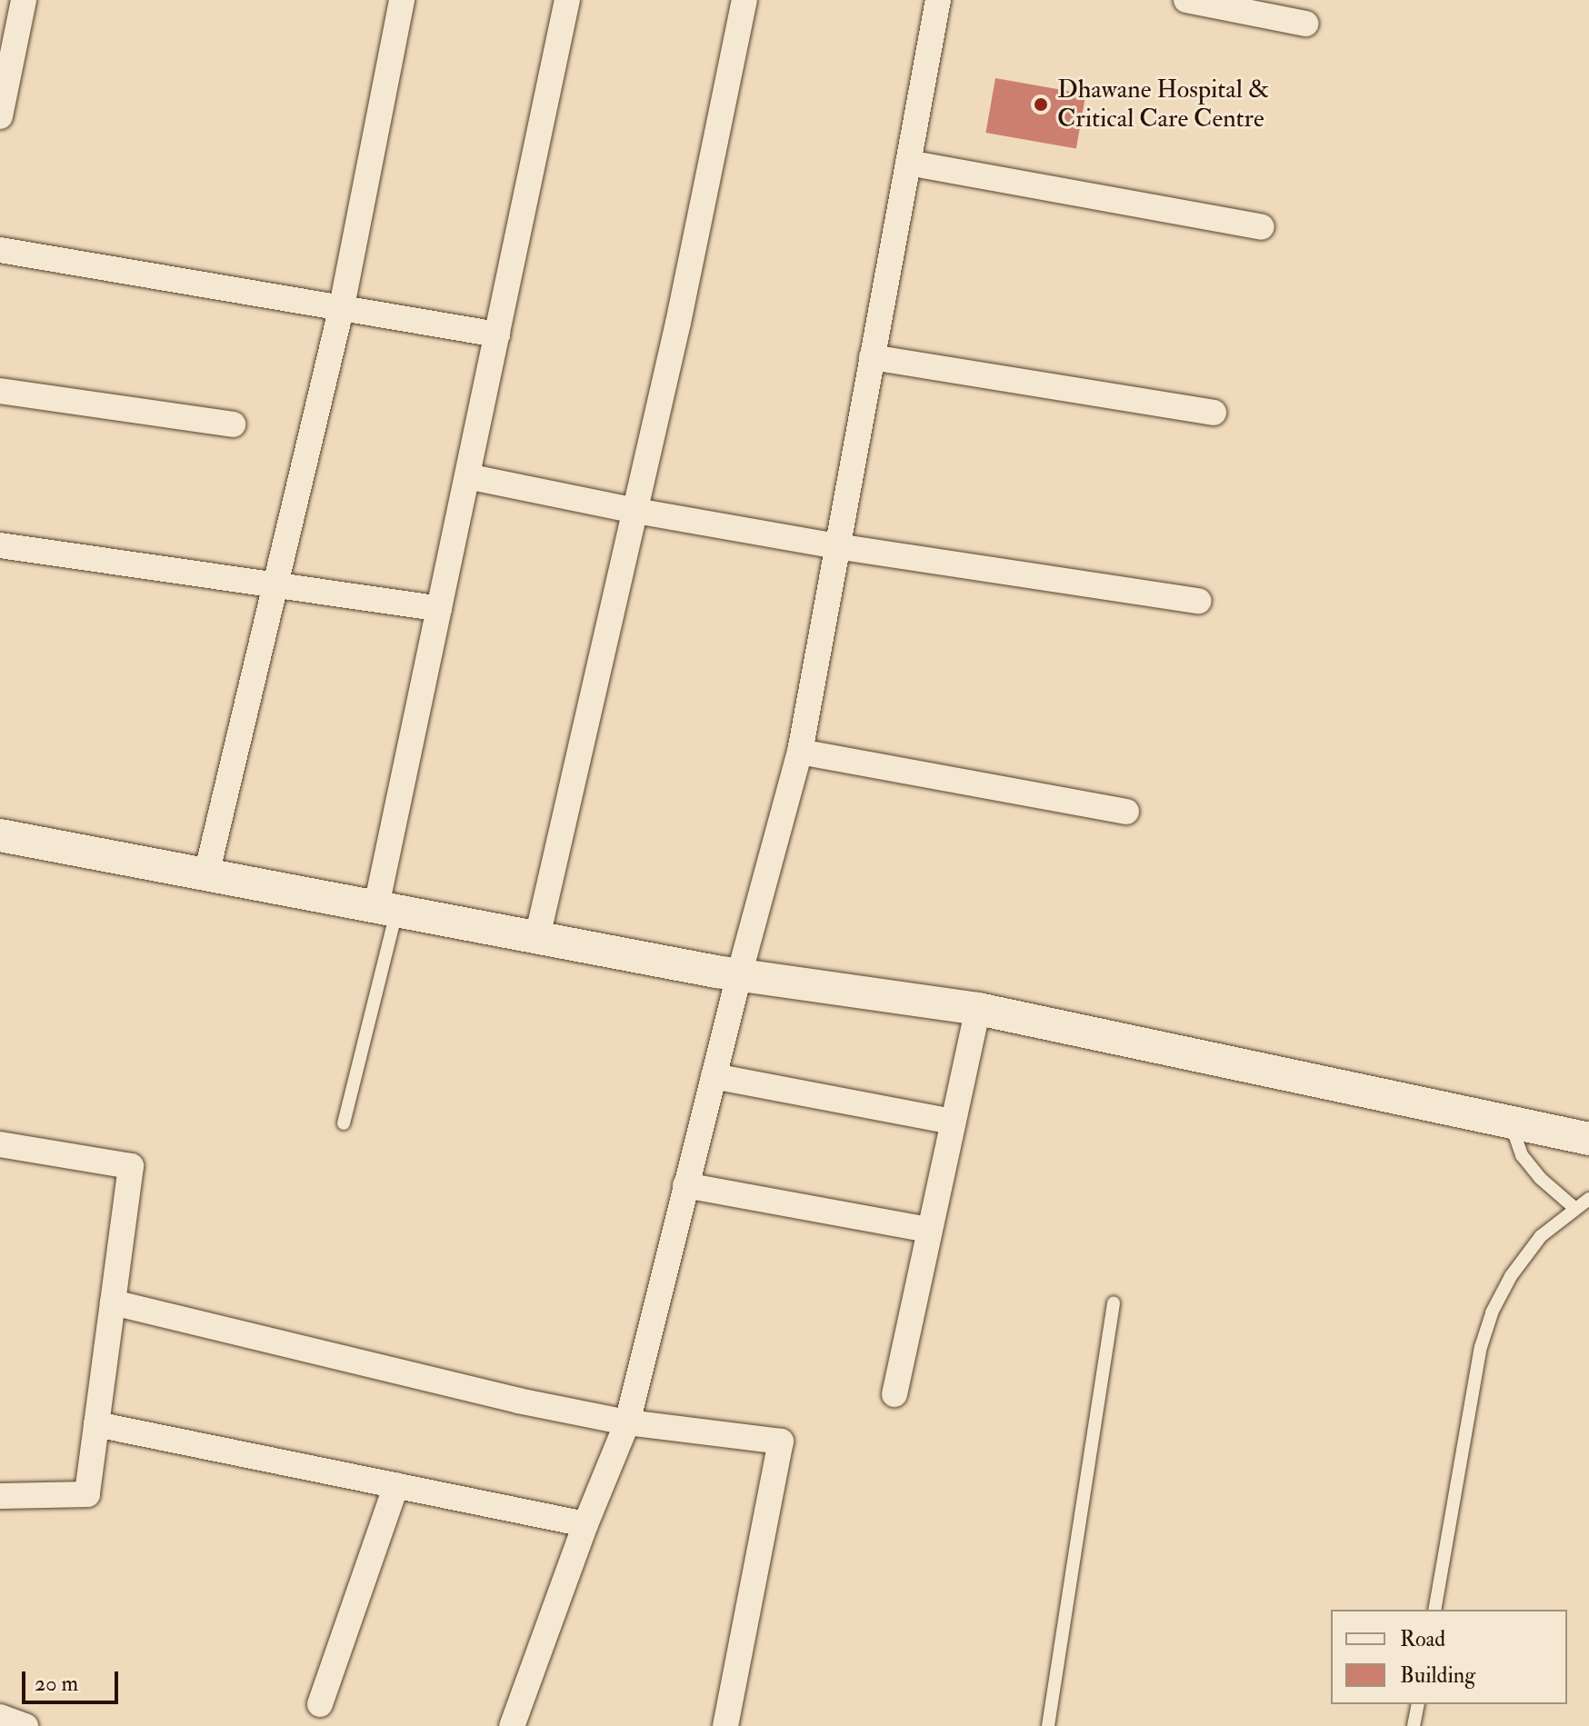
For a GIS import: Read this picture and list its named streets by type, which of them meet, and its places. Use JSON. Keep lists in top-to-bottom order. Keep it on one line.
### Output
{"places":["Dhawane Hospital & Critical Care Centre"],"legend":["Road","Building"],"scale_bar":"20 m"}
